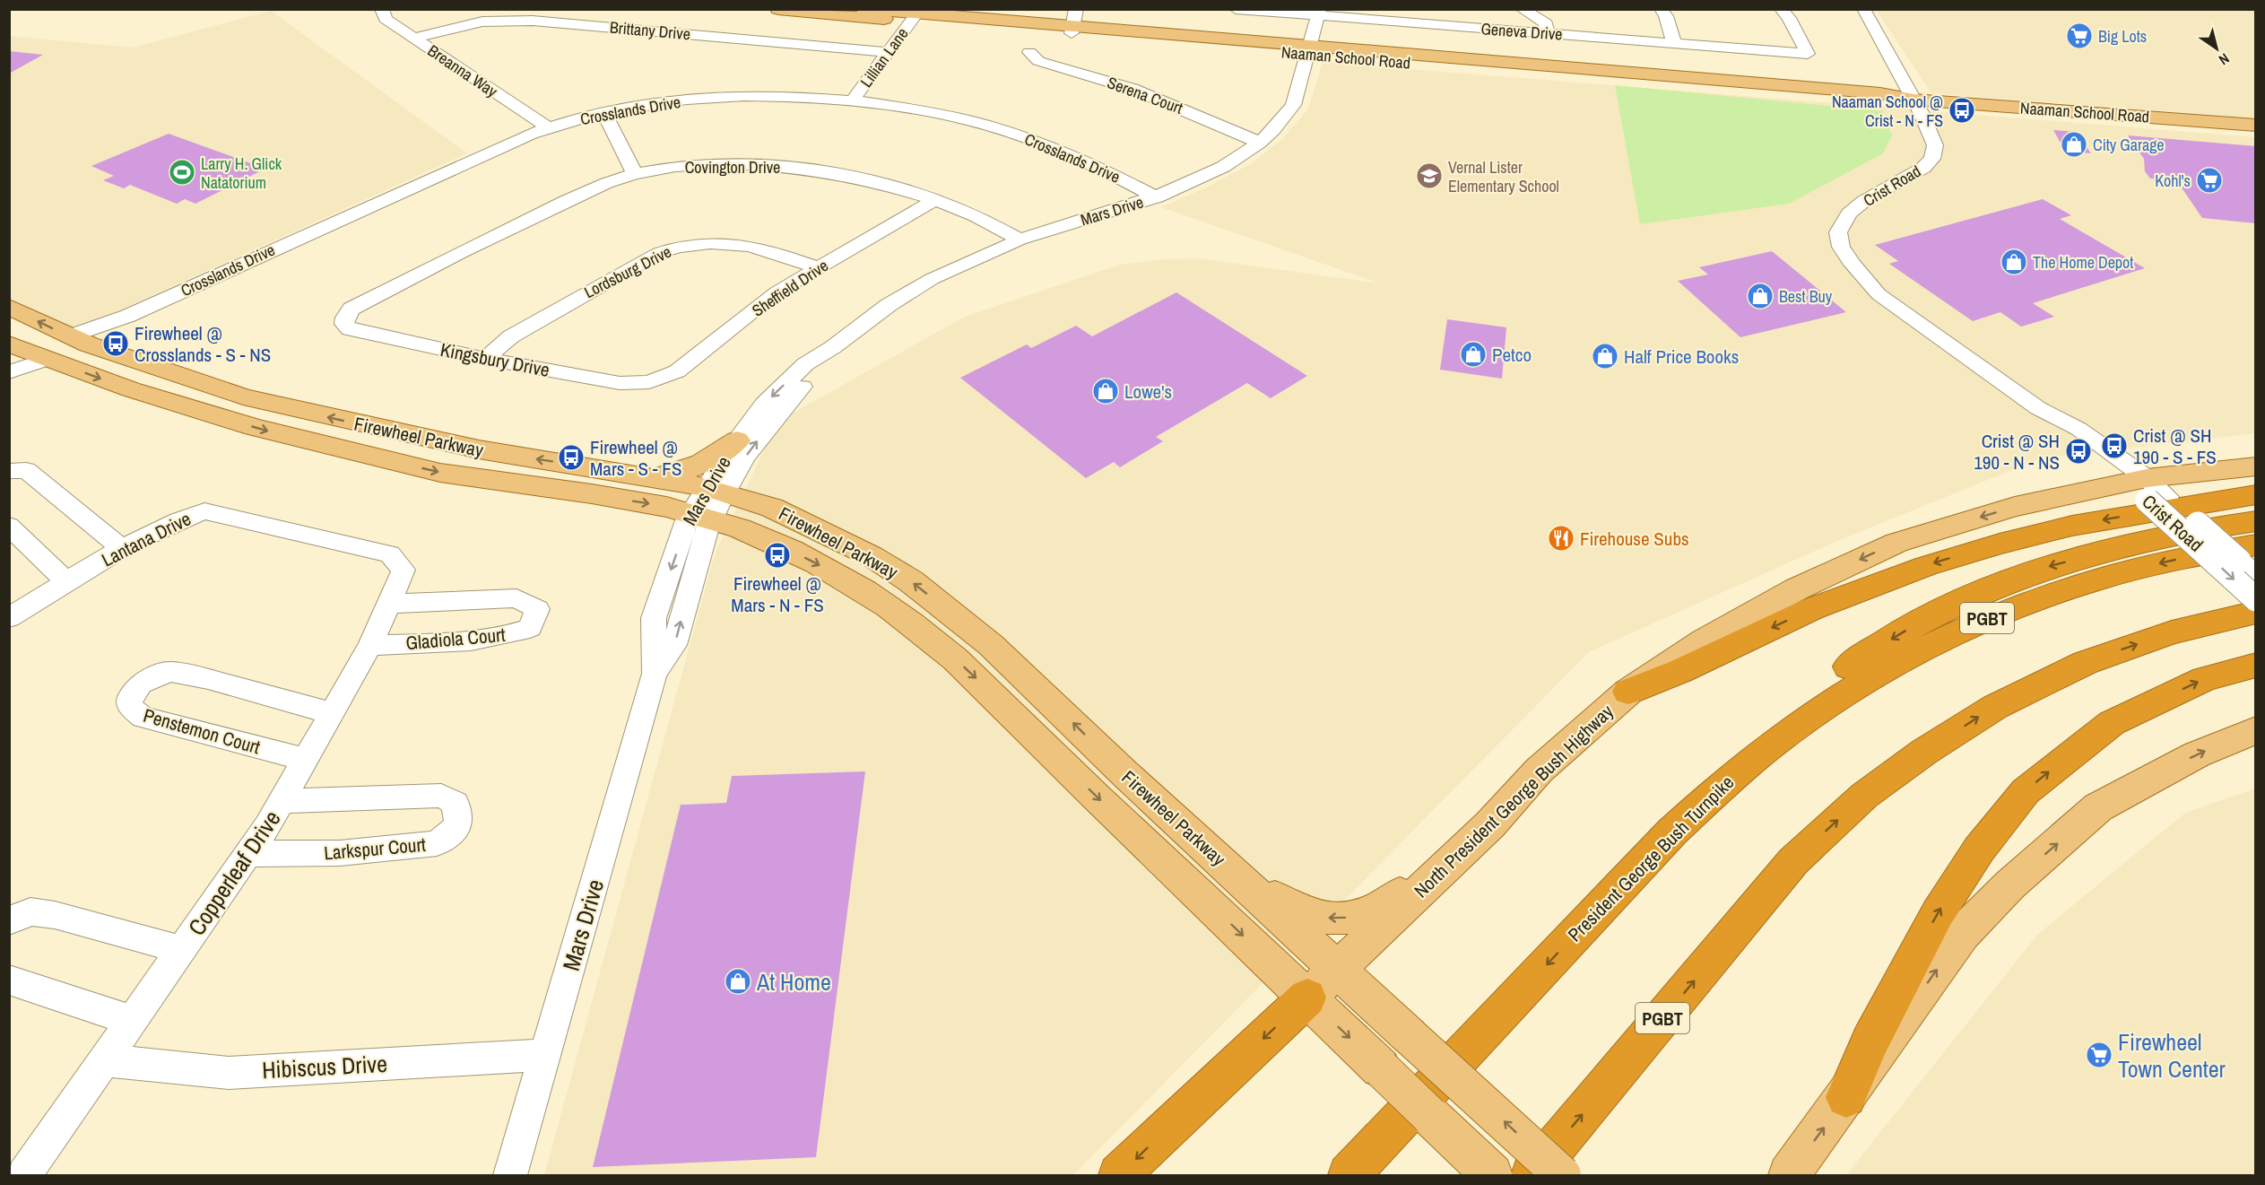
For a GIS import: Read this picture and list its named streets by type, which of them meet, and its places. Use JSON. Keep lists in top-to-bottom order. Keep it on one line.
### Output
{"streets":{"highway":["PGBT","President George Bush Turnpike"],"main road":["Naaman School Road","Firewheel Parkway","North President George Bush Highway"],"street":["Brittany Drive","Geneva Drive","Lillian Lane","Breanna Way","Serena Court","Crosslands Drive","Covington Drive","Crist Road","Mars Drive","Lordsburg Drive","Sheffield Drive","Kingsbury Drive","Lantana Drive","Gladiola Court","Penstemon Court","Larkspur Court","Copperleaf Drive","Hibiscus Drive"]},"crossings":[["Brittany Drive","Lillian Lane"],["Brittany Drive","Breanna Way"],["Geneva Drive","Mars Drive"],["Lillian Lane","Naaman School Road"],["Lillian Lane","Crosslands Drive"],["Naaman School Road","Crist Road"],["Naaman School Road","Mars Drive"],["Breanna Way","Crosslands Drive"],["Serena Court","Mars Drive"],["Crosslands Drive","Mars Drive"],["Crosslands Drive","Firewheel Parkway"],["Covington Drive","Mars Drive"],["Covington Drive","Sheffield Drive"],["Covington Drive","Kingsbury Drive"],["Crist Road","North President George Bush Highway"],["Mars Drive","Firewheel Parkway"],["Mars Drive","Hibiscus Drive"],["Lordsburg Drive","Sheffield Drive"],["Lordsburg Drive","Kingsbury Drive"],["Sheffield Drive","Kingsbury Drive"],["Firewheel Parkway","North President George Bush Highway"],["Lantana Drive","Copperleaf Drive"],["Gladiola Court","Copperleaf Drive"],["Penstemon Court","Copperleaf Drive"],["Larkspur Court","Copperleaf Drive"],["Copperleaf Drive","Hibiscus Drive"]],"one_way":["North President George Bush Highway"],"places":{"supermarket":["Big Lots","Kohl's","Firewheel Town Center"],"bus stop":["Naaman School @ Crist - N - FS","Firewheel @ Crosslands - S - NS","Crist @ SH 190 - S - FS","Crist @ SH 190 - N - NS","Firewheel @ Mars - S - FS","Firewheel @ Mars - N - FS"],"shop":["City Garage","The Home Depot","Best Buy","Petco","Half Price Books","Lowe's","At Home"],"sports":["Larry H. Glick Natatorium"],"school or university":["Vernal Lister Elementary School"],"restaurant":["Firehouse Subs"]},"north":"bottom right"}
